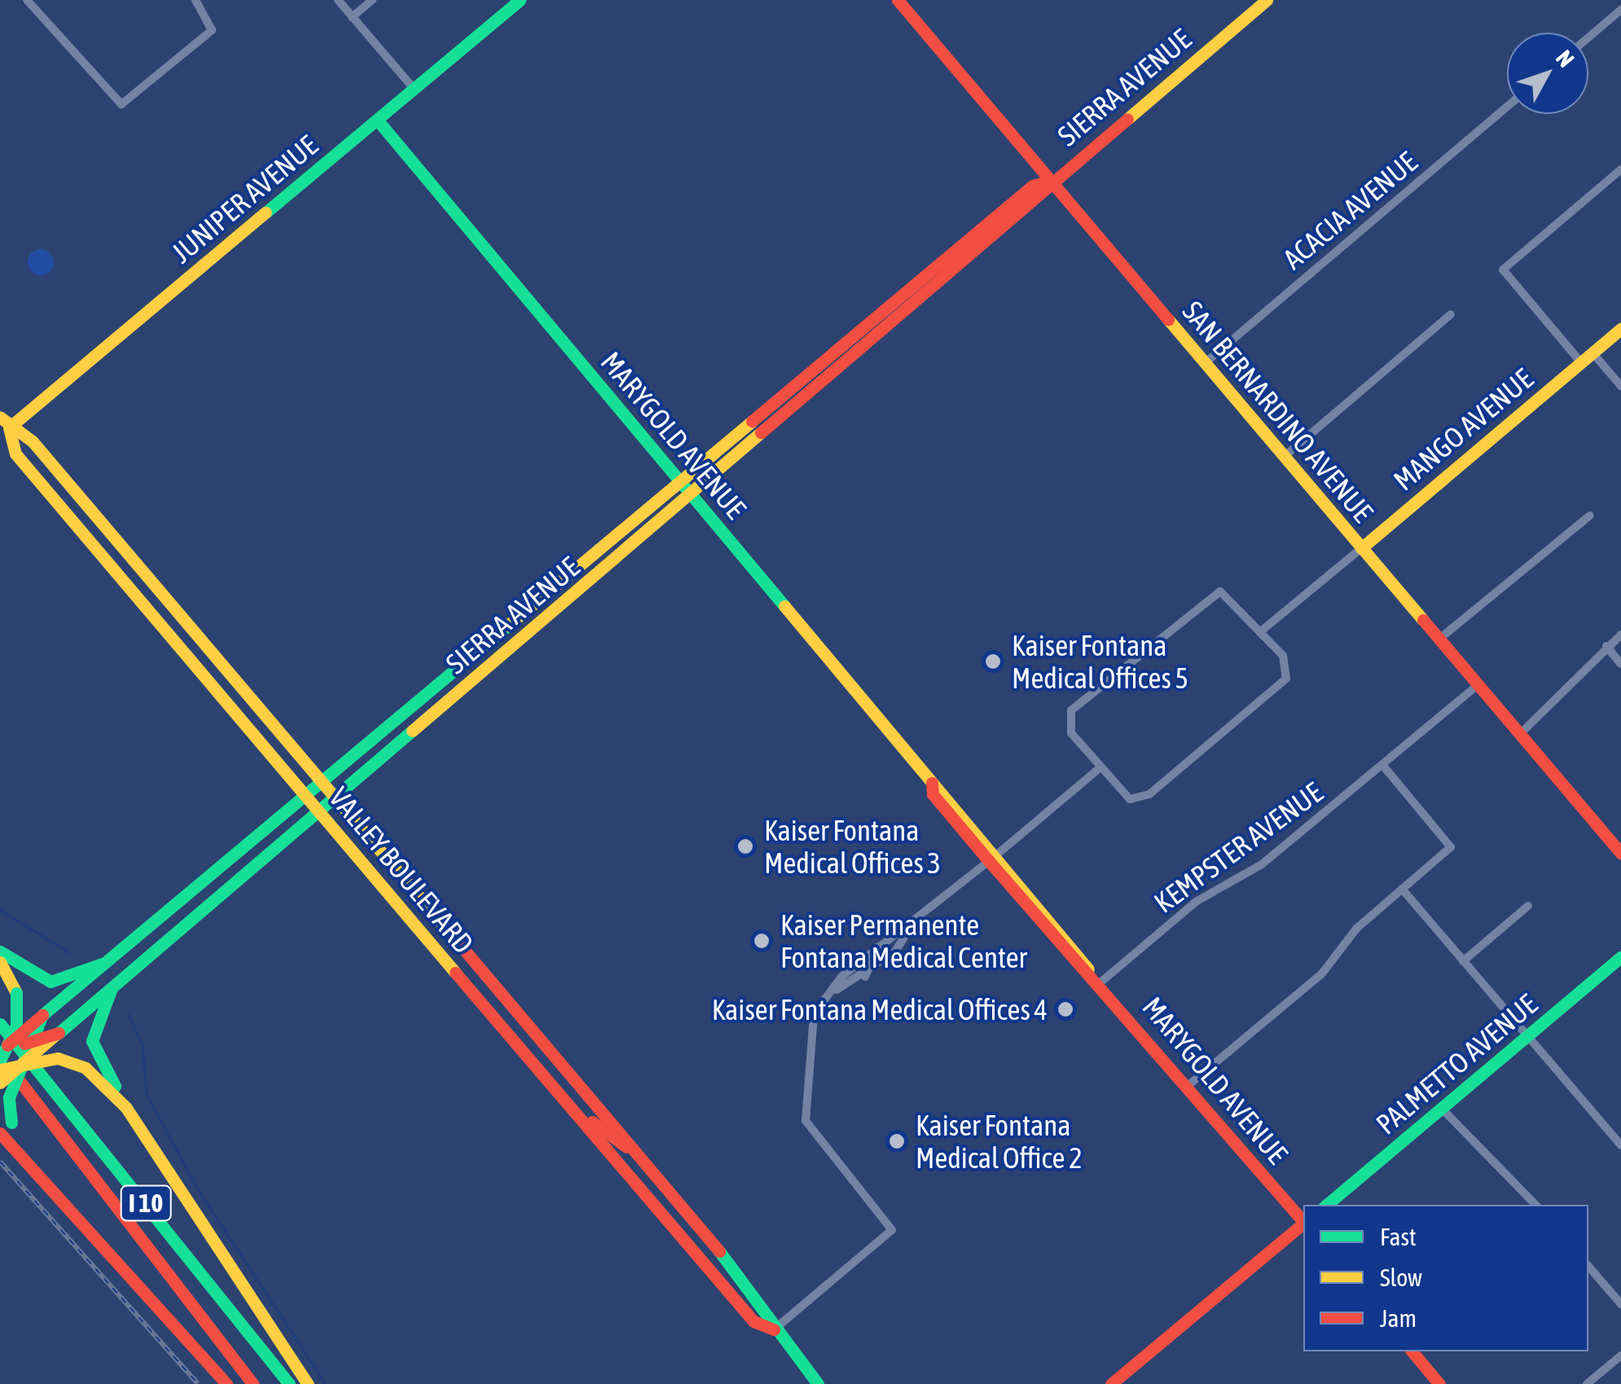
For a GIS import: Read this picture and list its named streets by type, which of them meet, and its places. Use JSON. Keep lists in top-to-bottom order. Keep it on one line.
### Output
{"streets":{"main road":["SIERRA AVENUE","JUNIPER AVENUE","SAN BERNARDINO AVENUE","MANGO AVENUE","MARYGOLD AVENUE","VALLEY BOULEVARD","PALMETTO AVENUE","I 10"],"street":["ACACIA AVENUE","KEMPSTER AVENUE"]},"crossings":[["SIERRA AVENUE","SAN BERNARDINO AVENUE"],["SIERRA AVENUE","MARYGOLD AVENUE"],["SIERRA AVENUE","VALLEY BOULEVARD"],["SIERRA AVENUE","I 10"],["JUNIPER AVENUE","MARYGOLD AVENUE"],["JUNIPER AVENUE","VALLEY BOULEVARD"],["ACACIA AVENUE","SAN BERNARDINO AVENUE"],["SAN BERNARDINO AVENUE","MANGO AVENUE"],["SAN BERNARDINO AVENUE","KEMPSTER AVENUE"],["MARYGOLD AVENUE","KEMPSTER AVENUE"]],"places":["Kaiser Fontana Medical Offices 5","Kaiser Fontana Medical Offices 3","Kaiser Permanente Fontana Medical Center","Kaiser Fontana Medical Offices 4","Kaiser Fontana Medical Office 2"],"legend":["Fast","Slow","Jam"],"north":"top right"}
